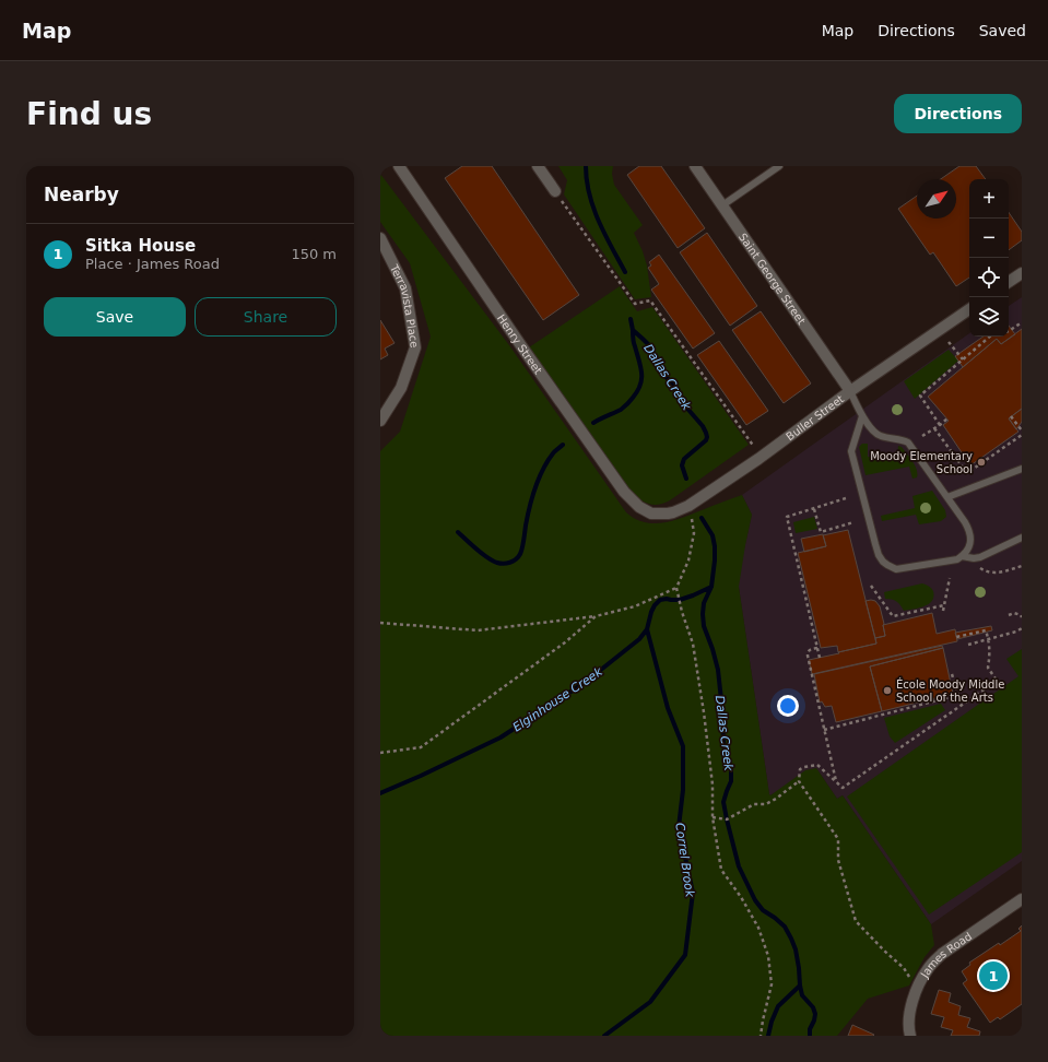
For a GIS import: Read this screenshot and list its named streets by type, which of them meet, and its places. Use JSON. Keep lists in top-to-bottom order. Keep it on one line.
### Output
{"streets":{"street":["Saint George Street","Terravista Place","Henry Street","Buller Street","James Road"]},"crossings":[["Saint George Street","Buller Street"],["Henry Street","Buller Street"]],"water":["Dallas Creek","Elginhouse Creek","Correl Brook"],"places":["Moody Elementary School","École Moody Middle School of the Arts"],"north":"top right","page":{"header":"Map","nav":["Map","Directions","Saved"],"buttons":["Directions",["Save","Share"]],"title":"Find us","heading":"Nearby","map_buttons":["+","−"],"list":[{"mark":"1","name":"Sitka House","note":"Place · James Road","value":"150 m"}],"pins":"1"}}
